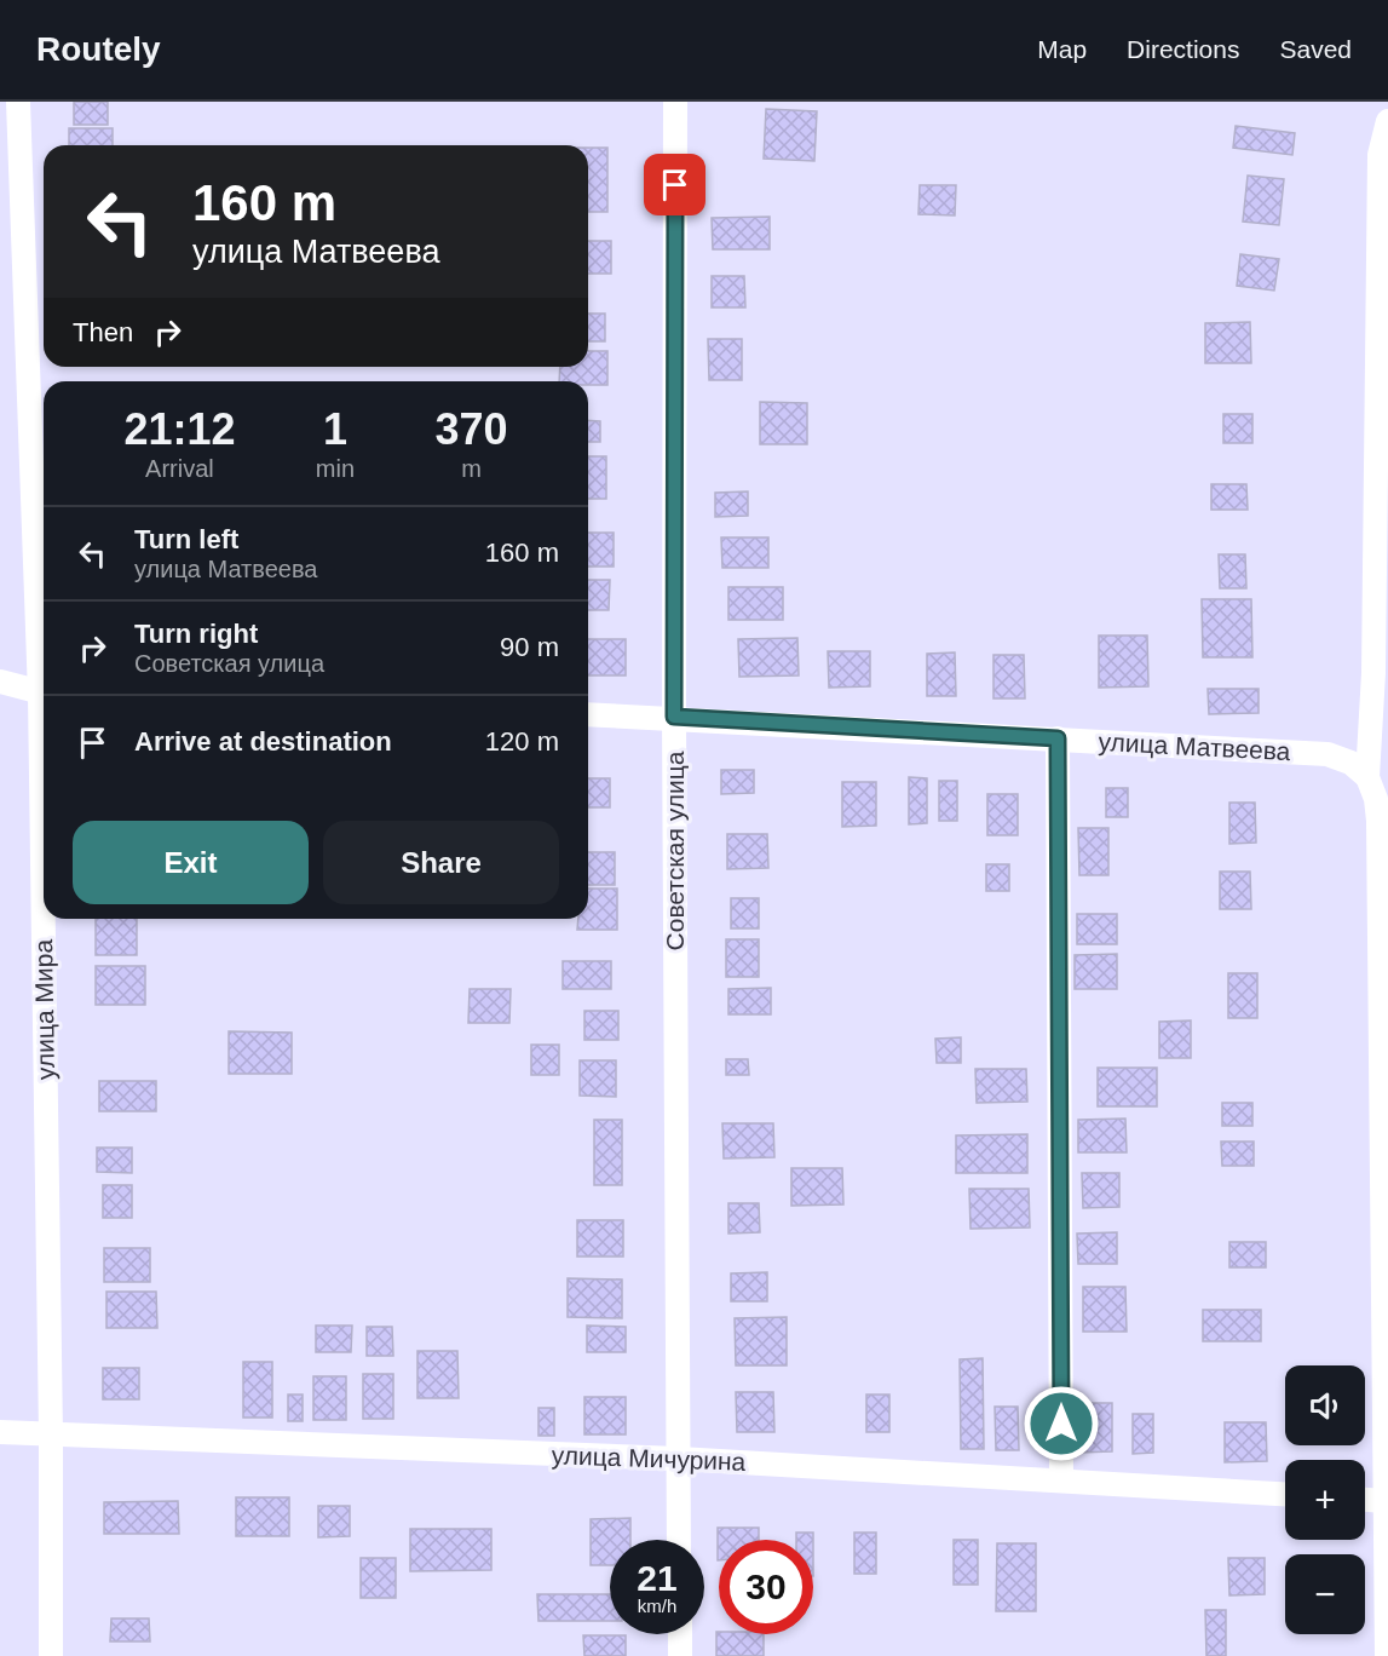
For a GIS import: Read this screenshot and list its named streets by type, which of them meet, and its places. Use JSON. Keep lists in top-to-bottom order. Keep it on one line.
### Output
{"streets":{"street":["улица Матвеева","Советская улица","улица Мира","улица Мичурина"]},"crossings":[["улица Матвеева","Советская улица"],["Советская улица","улица Мичурина"],["улица Мира","улица Мичурина"]],"page":{"header":"Routely","nav":["Map","Directions","Saved"],"turn":["160 m","улица Матвеева"],"then":"Then","eta":["21:12","Arrival","1","min","370","m"],"list":[{"name":"Turn left","note":"улица Матвеева","value":"160 m"},{"name":"Turn right","note":"Советская улица","value":"90 m"},{"name":"Arrive at destination","value":"120 m"}],"buttons":["Exit","Share"],"map_buttons":["+","−"],"speed":"21 km/h","limit":"30"}}
